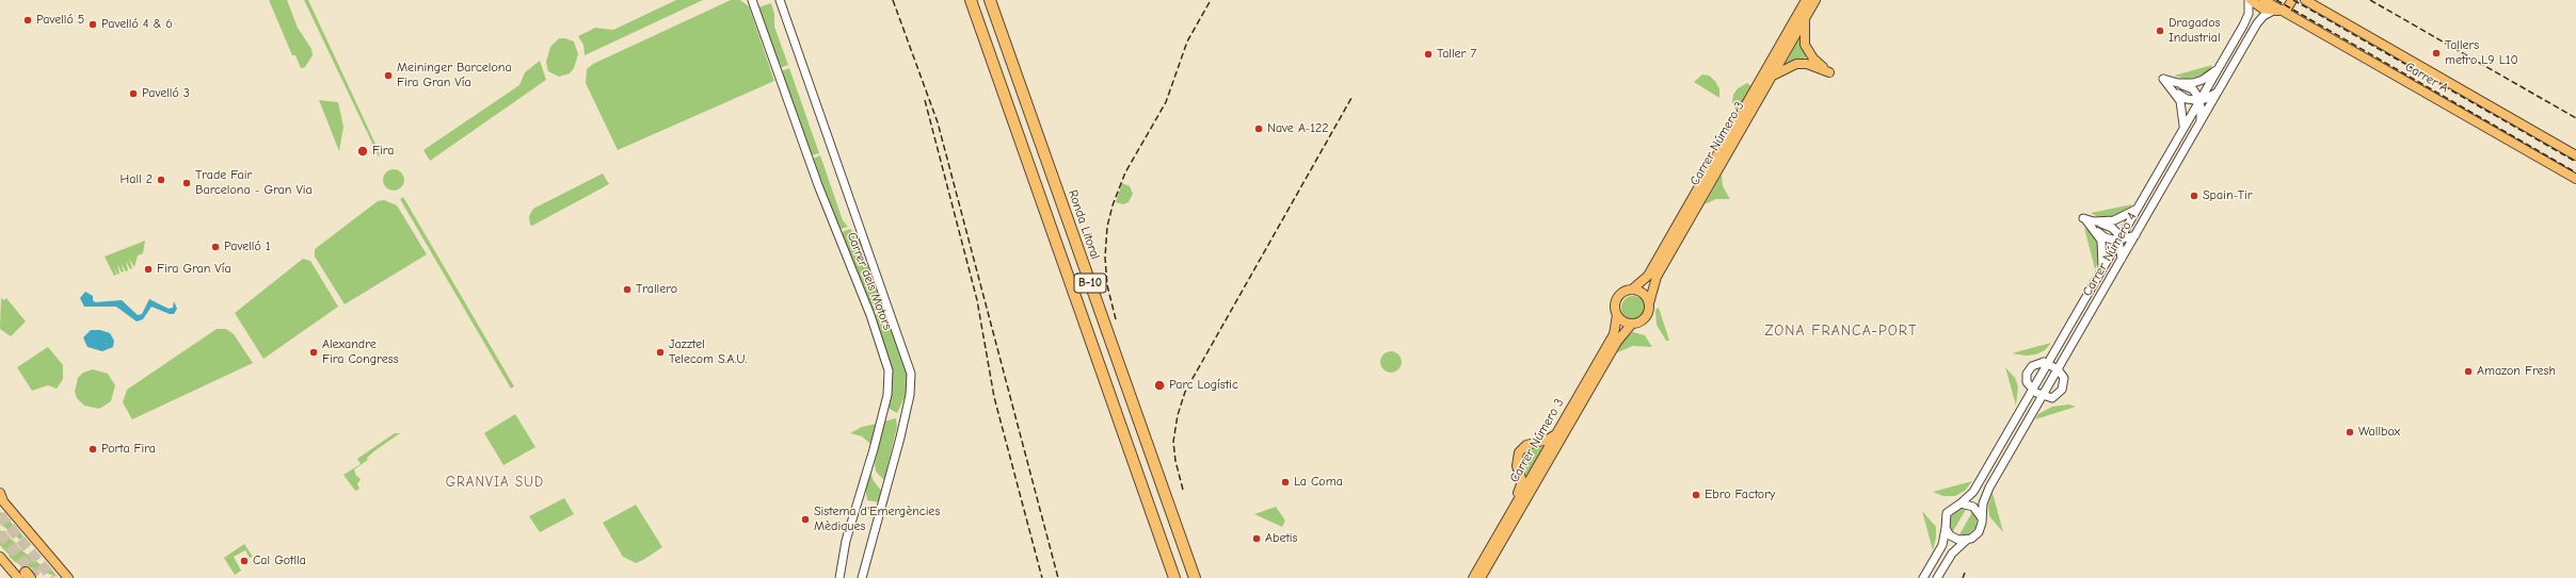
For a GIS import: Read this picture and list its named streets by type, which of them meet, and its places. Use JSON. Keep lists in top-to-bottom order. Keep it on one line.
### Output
{"streets":{"highway":["Ronda Litoral","B-10"],"main road":["Carrer A","Carrer Número 3"],"street":["Carrer Número 4","Carrer dels Motors"]},"districts":["ZONA FRANCA-PORT","GRANVIA SUD"],"places":["Pavelló 5","Pavelló 4 & 6","Dragados Industrial","Tallers metro L9 L10","Taller 7","Meininger Barcelona Fira Gran Vía","Pavelló 3","Nave A-122","Fira","Hall 2","Trade Fair Barcelona - Gran Via","Spain-Tir","Pavelló 1","Fira Gran Vía","Trallero","Alexandre Fira Congress","Jazztel Telecom S.A.U.","Amazon Fresh","Parc Logístic","Wallbox","Porta Fira","La Coma","Ebro Factory","Sistema d'Emergències Mèdiques","Abetis","Cal Gotlla"]}
